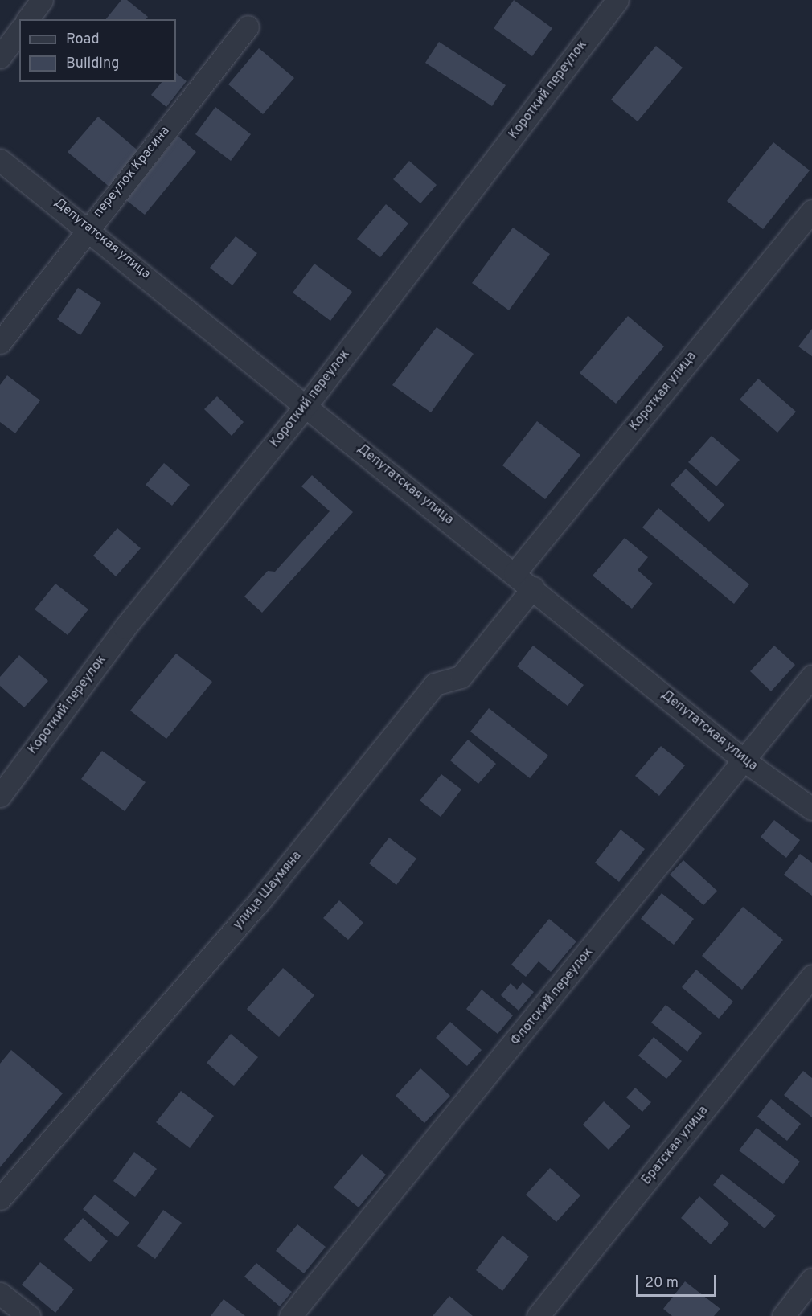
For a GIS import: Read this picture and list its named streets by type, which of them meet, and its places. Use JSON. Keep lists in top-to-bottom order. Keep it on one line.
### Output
{"streets":{"street":["Короткий переулок","переулок Красина","Депутатская улица","Короткая улица","улица Шаумяна","Флотский переулок","Братская улица"]},"crossings":[["Короткий переулок","Депутатская улица"],["переулок Красина","Депутатская улица"],["Депутатская улица","Короткая улица"],["Депутатская улица","улица Шаумяна"],["Депутатская улица","Флотский переулок"]],"legend":["Road","Building"],"scale_bar":"20 m"}
